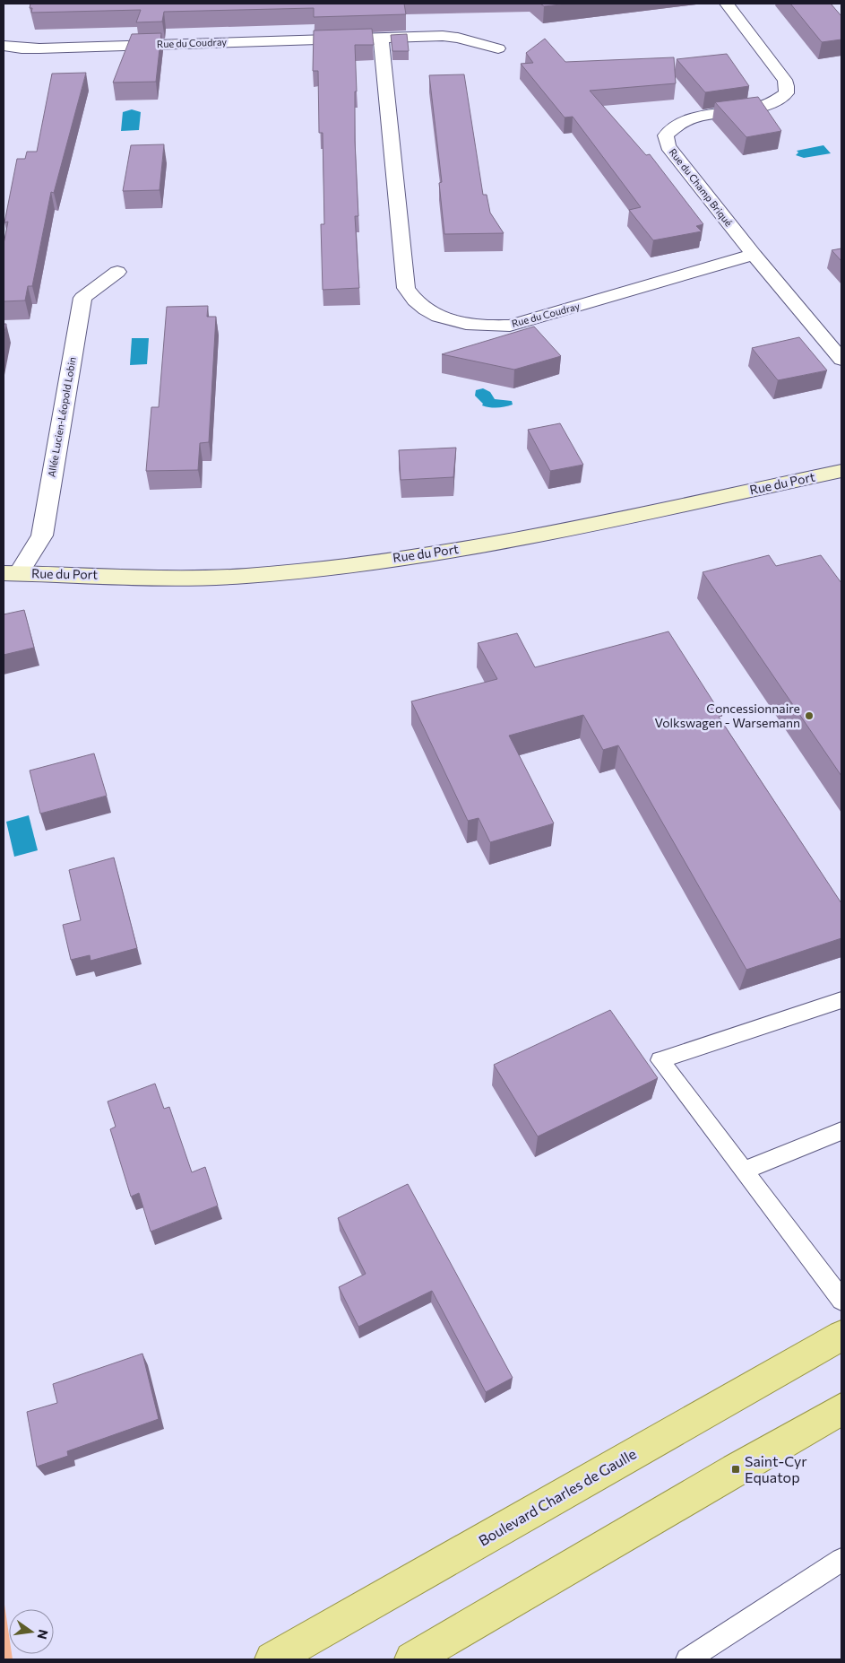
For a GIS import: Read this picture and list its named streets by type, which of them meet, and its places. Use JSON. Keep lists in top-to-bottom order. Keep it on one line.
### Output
{"streets":{"main road":["Boulevard Charles de Gaulle"],"street":["Rue du Coudray","Rue du Champ Briqué","Allée Lucien-Léopold Lobin","Rue du Port"]},"crossings":[["Rue du Coudray","Rue du Champ Briqué"],["Allée Lucien-Léopold Lobin","Rue du Port"]],"places":{"other":["Concessionnaire Volkswagen - Warsemann"],"transit":["Saint-Cyr Equatop"]},"north":"right"}
